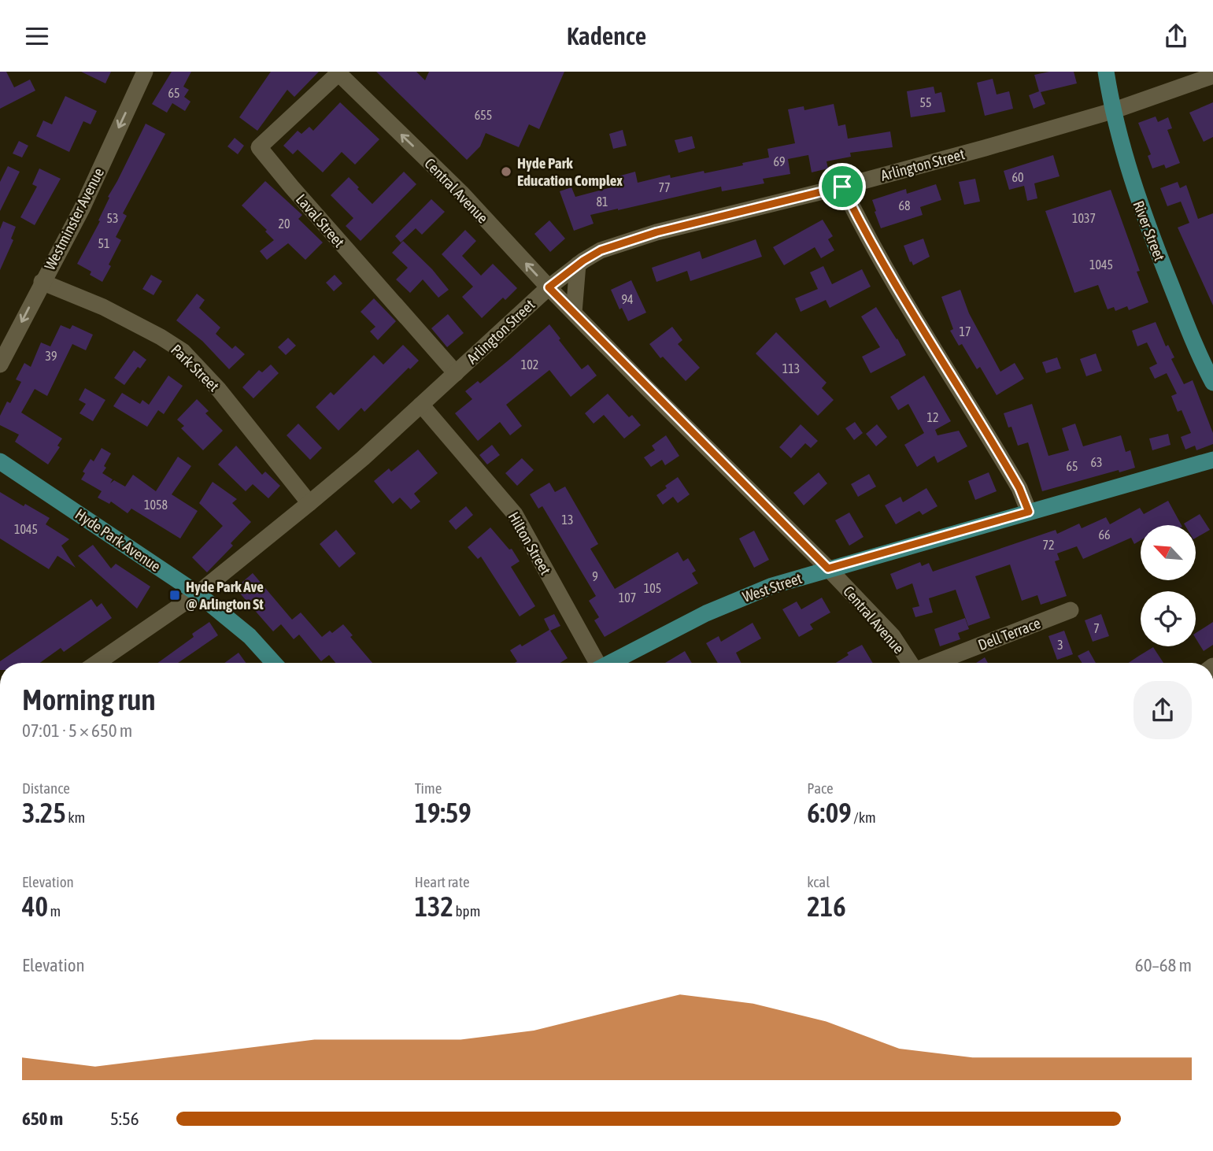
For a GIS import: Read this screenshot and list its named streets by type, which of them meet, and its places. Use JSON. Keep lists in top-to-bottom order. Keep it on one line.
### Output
{"streets":{"main road":["River Street","Hyde Park Avenue","West Street"],"street":["Arlington Street","Central Avenue","Westminster Avenue","Laval Street","Park Street","Hilton Street","Dell Terrace"]},"crossings":[["Arlington Street","Central Avenue"],["Arlington Street","Laval Street"],["Arlington Street","River Street"],["Arlington Street","Park Street"],["Arlington Street","Hyde Park Avenue"],["Arlington Street","Hilton Street"],["Central Avenue","Laval Street"],["Central Avenue","West Street"],["Westminster Avenue","Park Street"]],"one_way":["Central Avenue","Westminster Avenue"],"places":{"other":["Hyde Park Education Complex"],"transit":["Hyde Park Ave @ Arlington St"]},"house_numbers":["65","55","655","69","60","77","81","68","53","1037","20","51","1045","94","17","39","102","113","12","63","65","1058","13","1045","66","72","9","105","107","7","3"],"north":"top left","page":{"header":"Kadence","heading":["Morning run","07:01 · 5 × 650 m"],"stats":[["Distance","3.25 km"],["Time","19:59"],["Pace","6:09 /km"],["Elevation","40 m"],["Heart rate","132 bpm"],["kcal","216"]],"chart":["Elevation","60–68 m"],"list":[{"name":"650 m","note":"5:56"}]}}
